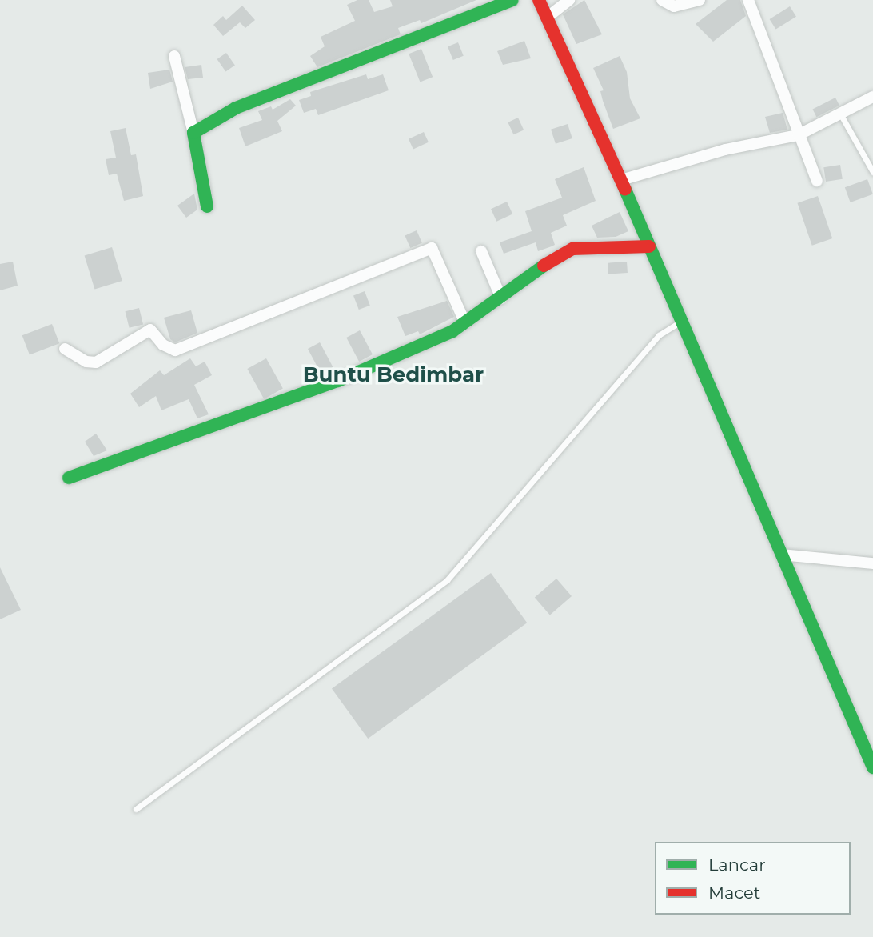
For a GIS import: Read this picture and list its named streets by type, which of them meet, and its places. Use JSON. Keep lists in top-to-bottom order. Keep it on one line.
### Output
{"districts":["Buntu Bedimbar"],"legend":["Lancar","Macet"]}
